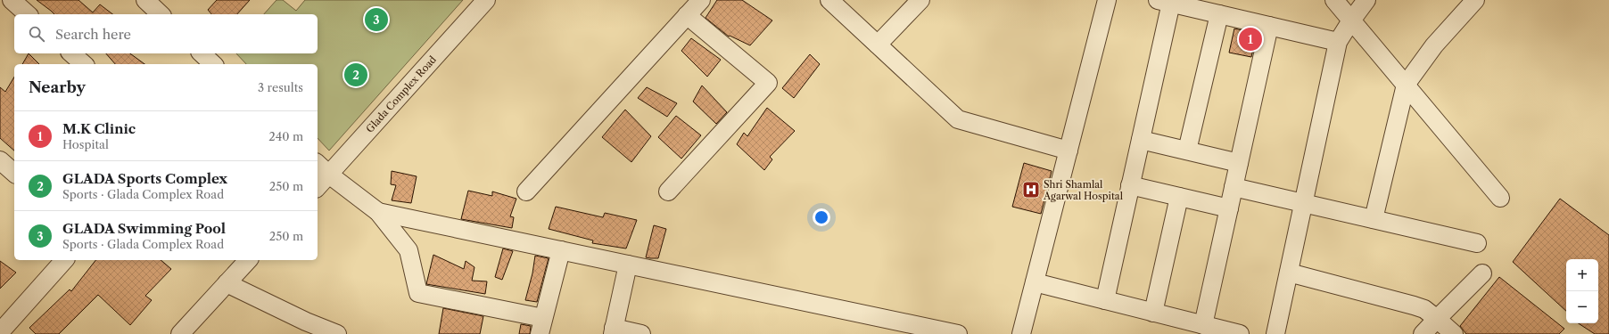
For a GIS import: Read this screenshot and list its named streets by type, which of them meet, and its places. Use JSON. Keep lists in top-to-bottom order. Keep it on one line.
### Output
{"streets":{"street":["Glada Complex Road"]},"places":{"hospital":["Shri Shamlal Agarwal Hospital"]},"page":{"pins":["3","1","2"],"search":"Search here","heading":["Nearby","3 results"],"list":[{"mark":"1","name":"M.K Clinic","note":"Hospital","value":"240 m"},{"mark":"2","name":"GLADA Sports Complex","note":"Sports · Glada Complex Road","value":"250 m"},{"mark":"3","name":"GLADA Swimming Pool","note":"Sports · Glada Complex Road","value":"250 m"}],"map_buttons":["+","−"]}}
